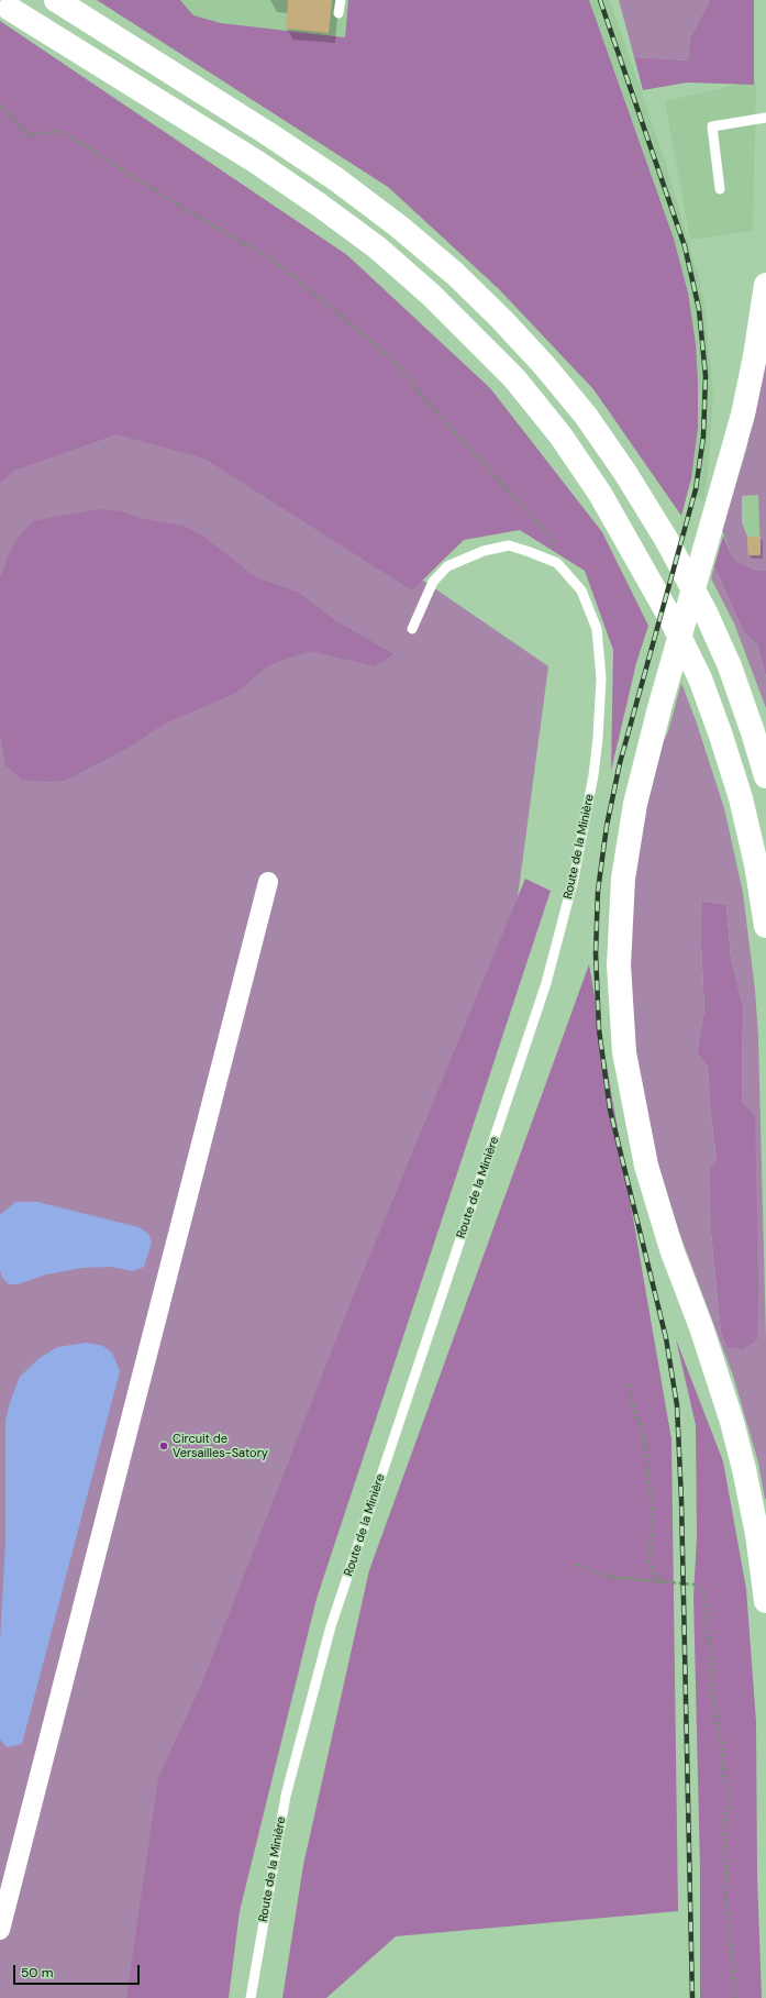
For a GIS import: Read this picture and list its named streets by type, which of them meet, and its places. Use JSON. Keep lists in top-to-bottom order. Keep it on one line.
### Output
{"streets":{"lane":["Route de la Minière"]},"places":["Circuit de Versailles-Satory"],"scale_bar":"50 m"}
